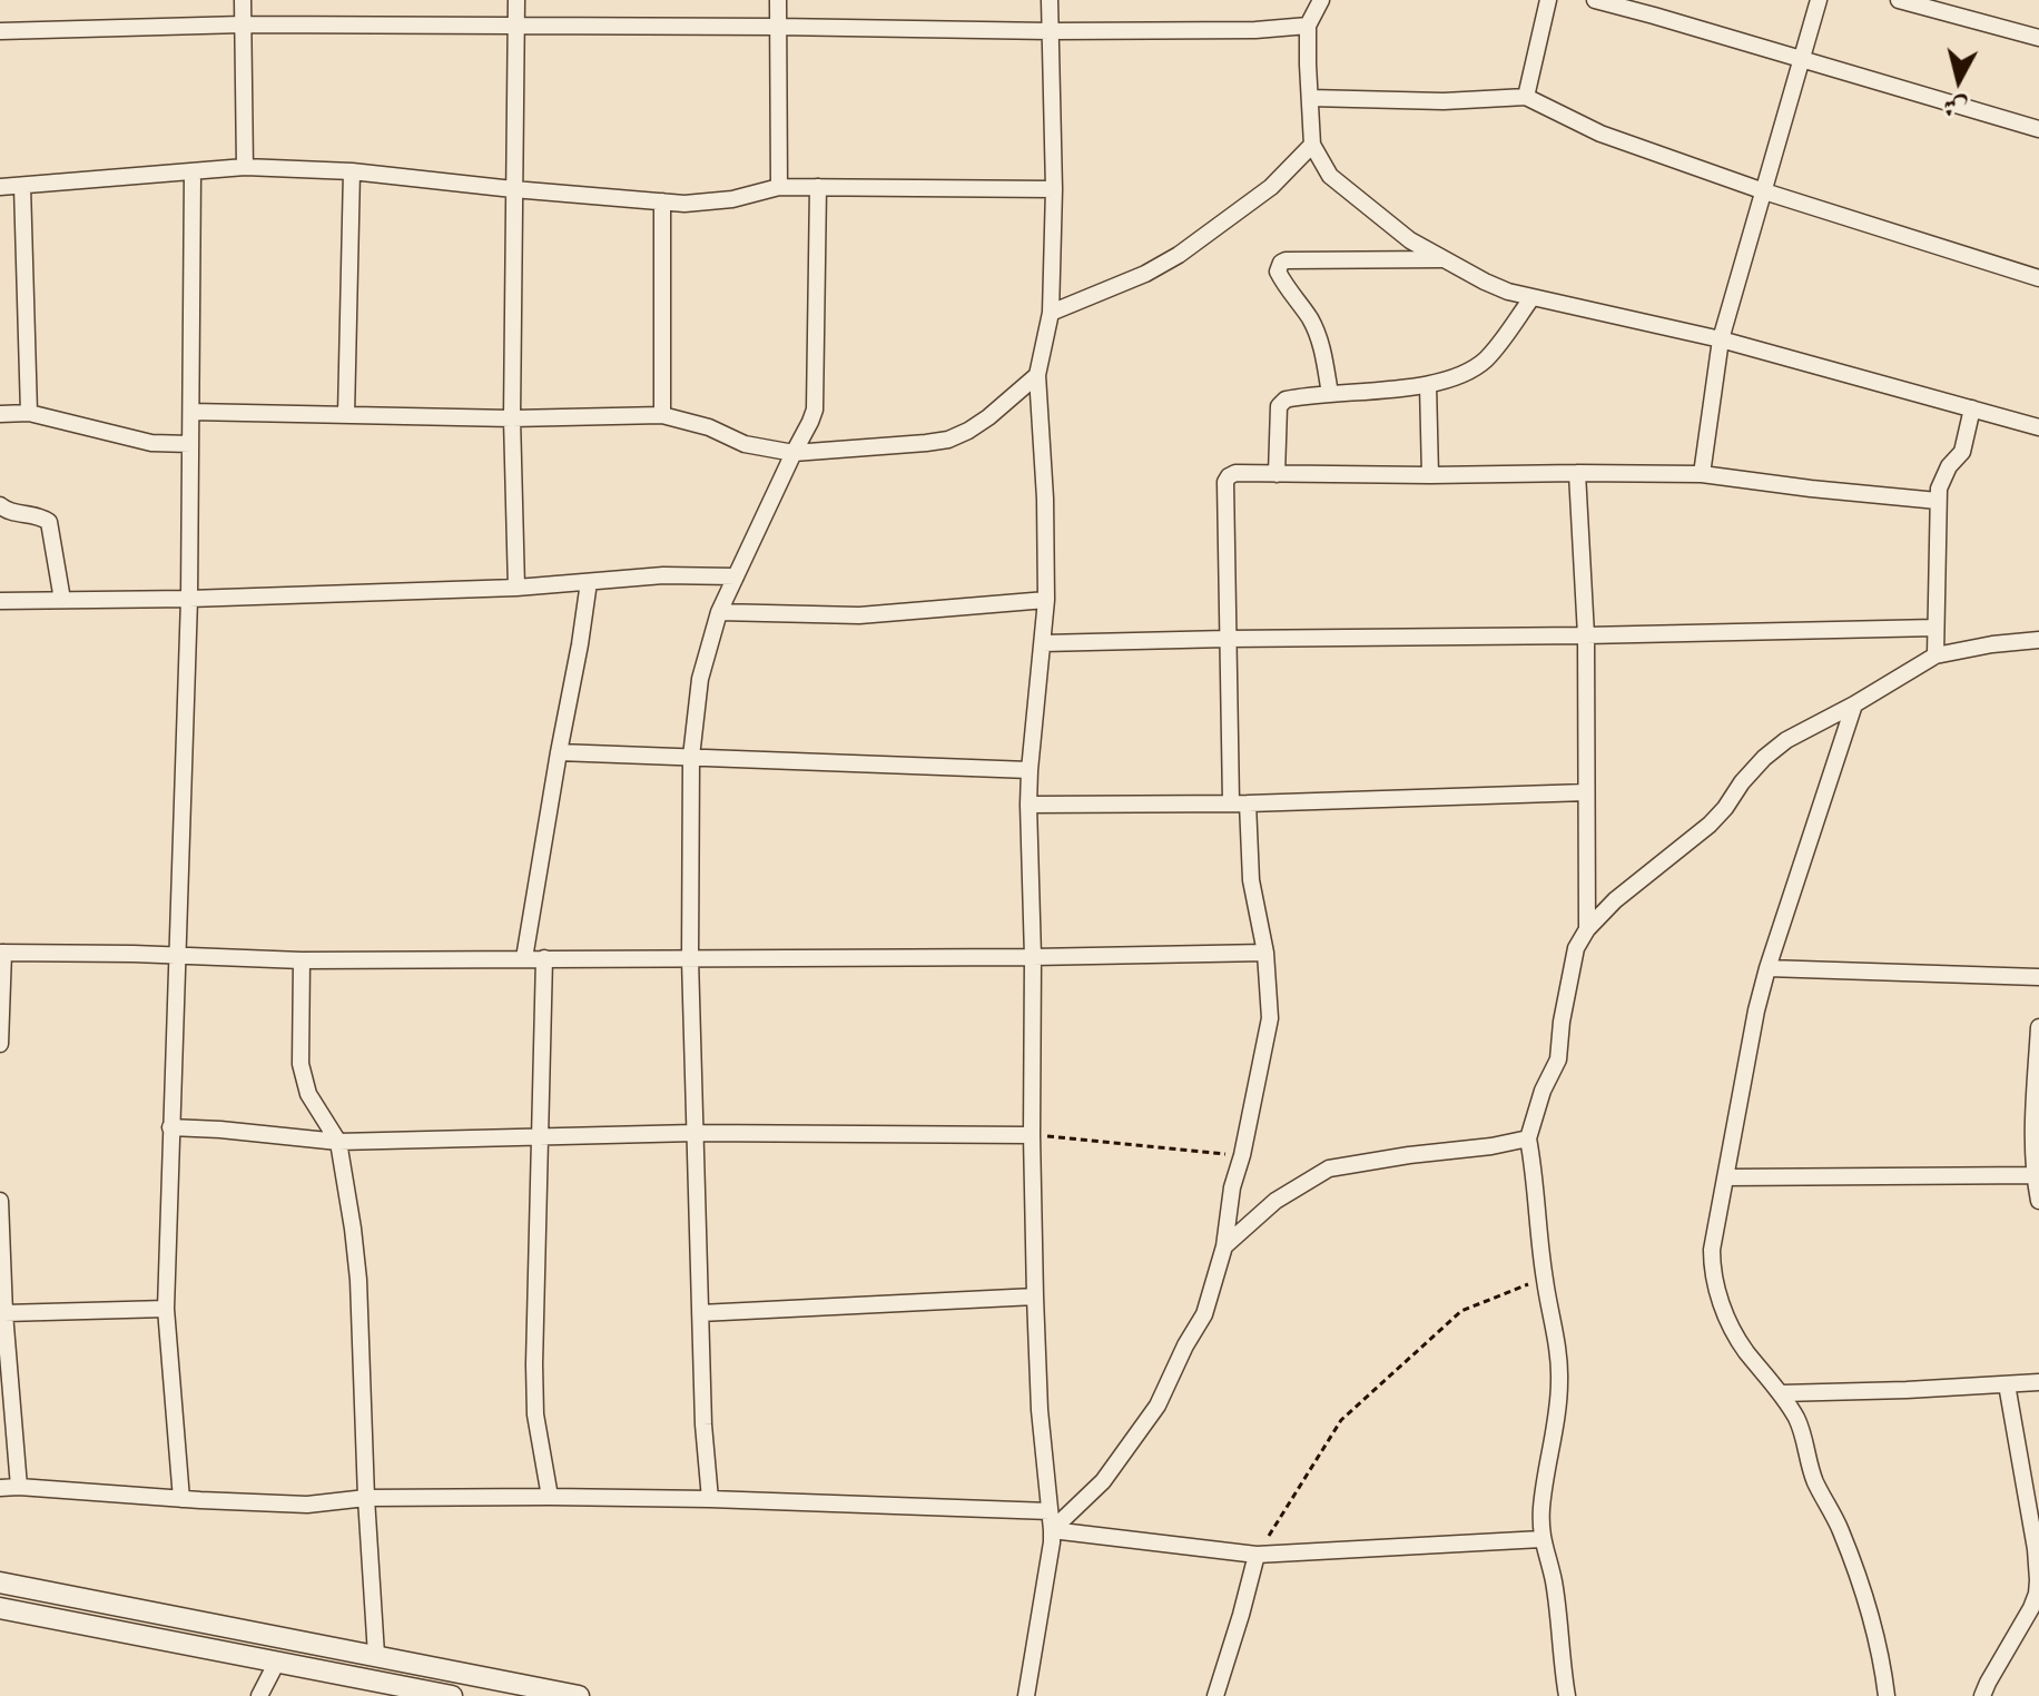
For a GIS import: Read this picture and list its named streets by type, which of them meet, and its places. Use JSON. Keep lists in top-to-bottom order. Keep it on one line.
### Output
{"north":"bottom"}
